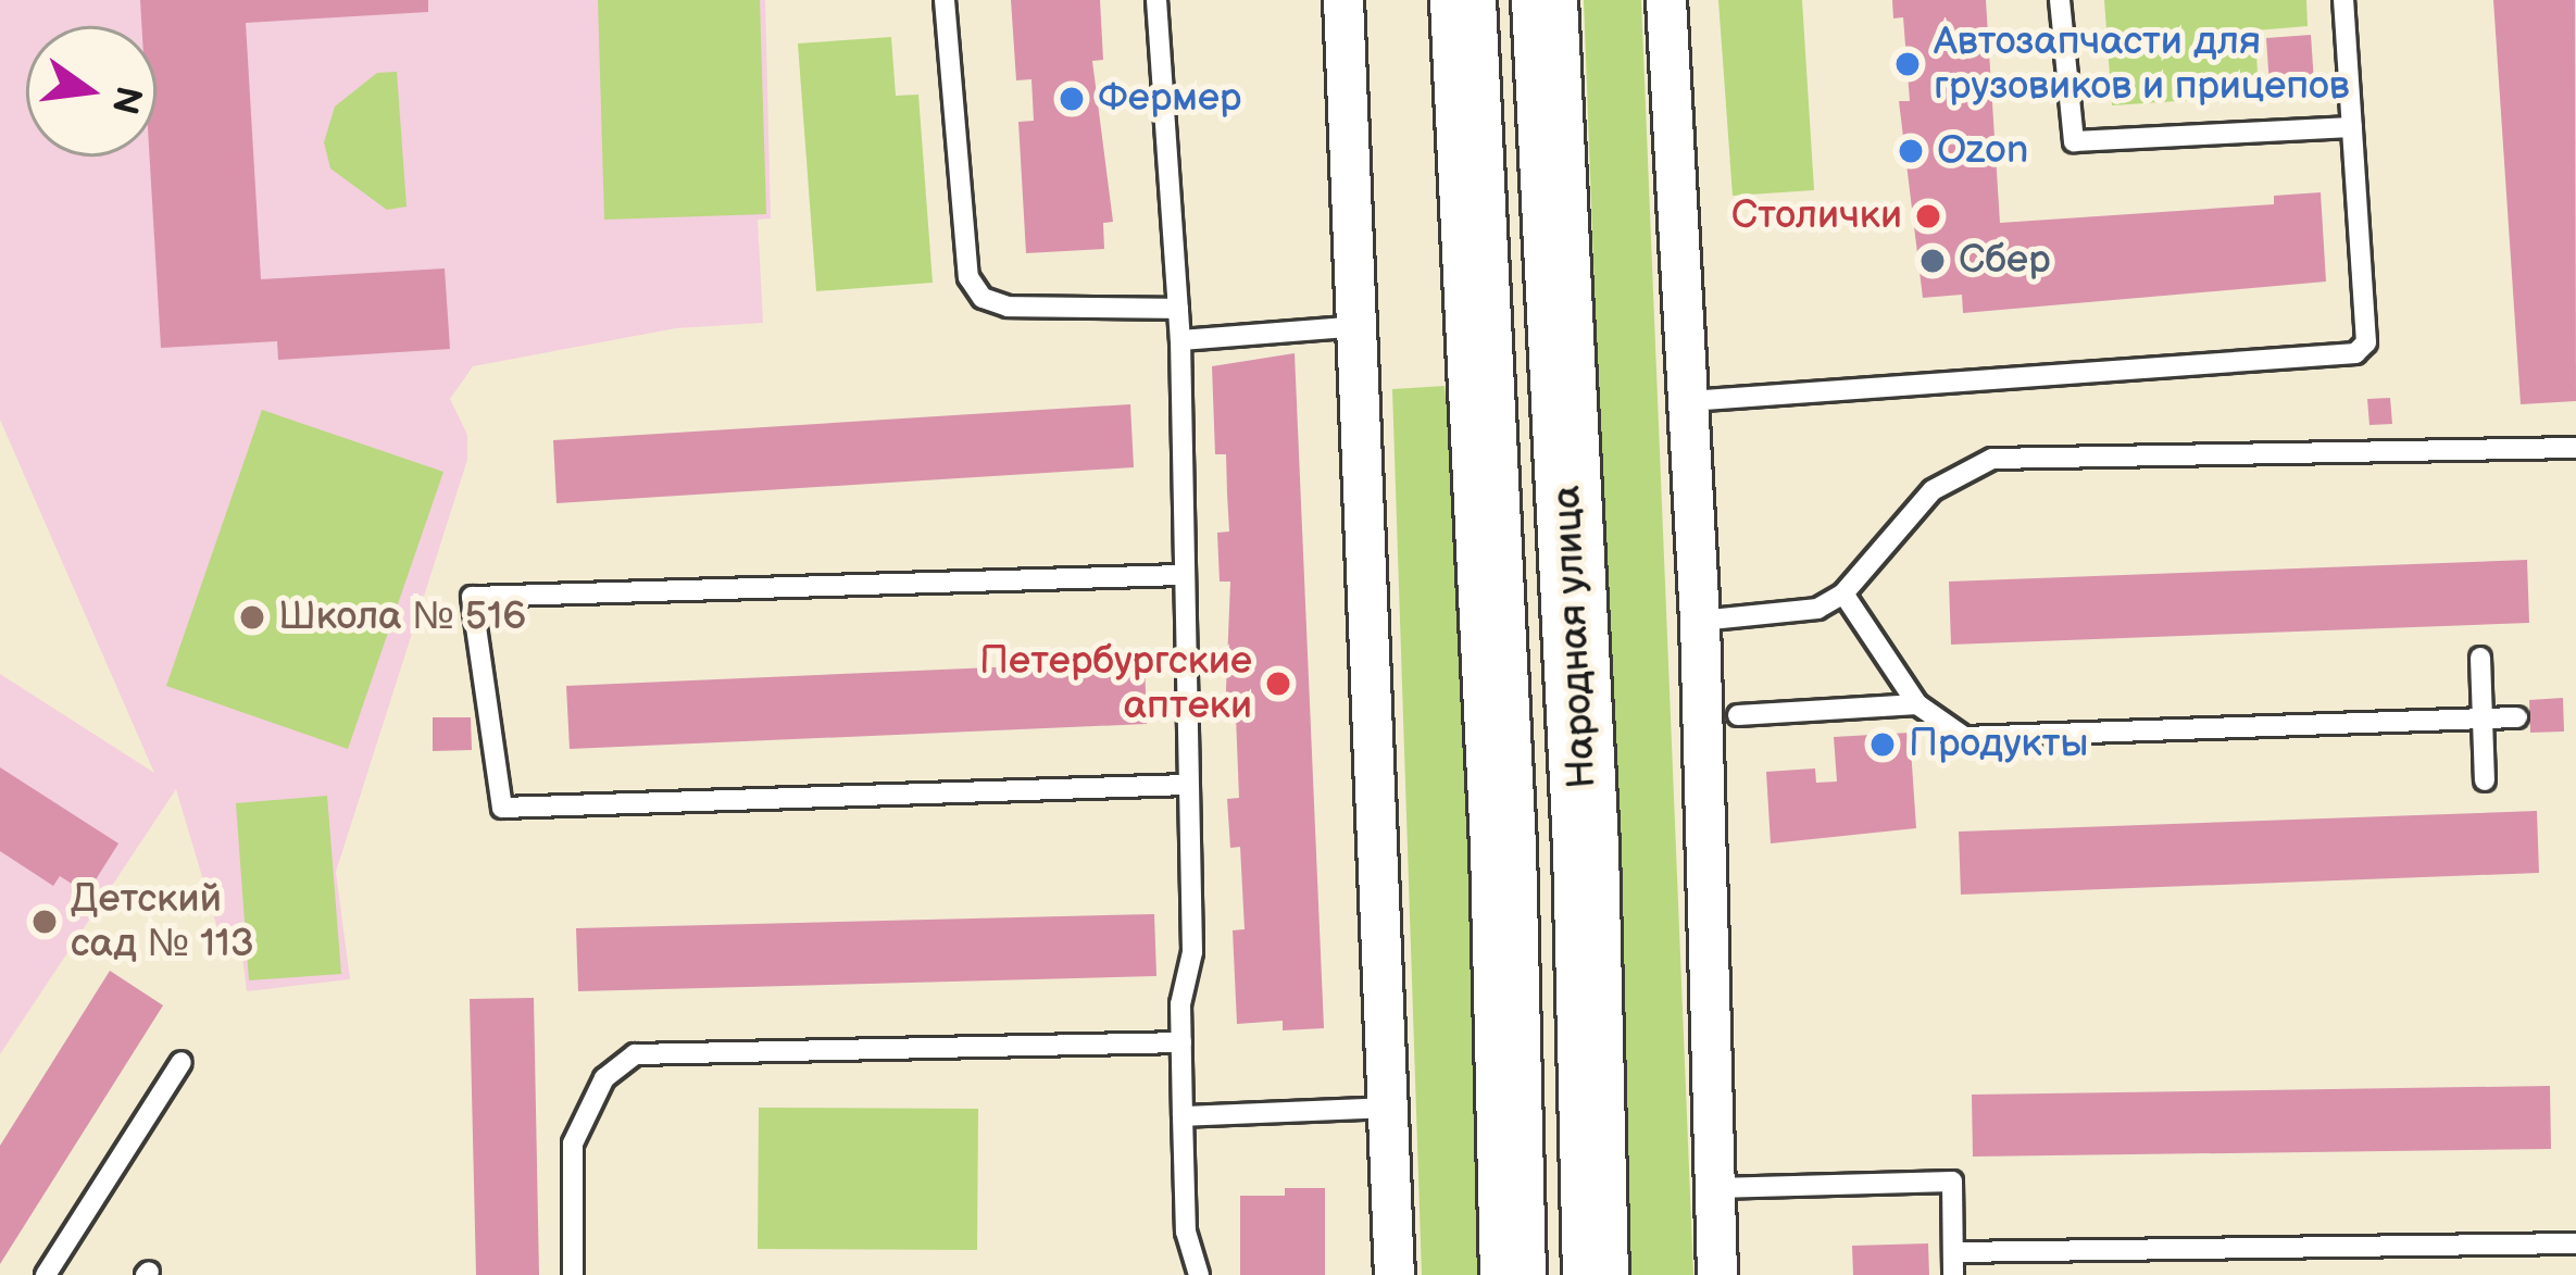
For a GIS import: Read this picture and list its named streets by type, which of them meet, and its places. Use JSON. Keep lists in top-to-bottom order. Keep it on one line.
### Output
{"streets":{"main road":["Народная улица"]},"places":["Автозапчасти для грузовиков и прицепов","Фермер","Ozon","Столички","Сбер","Школа № 516","Петербургские аптеки","Продукты","Детский сад № 113"],"north":"right"}
